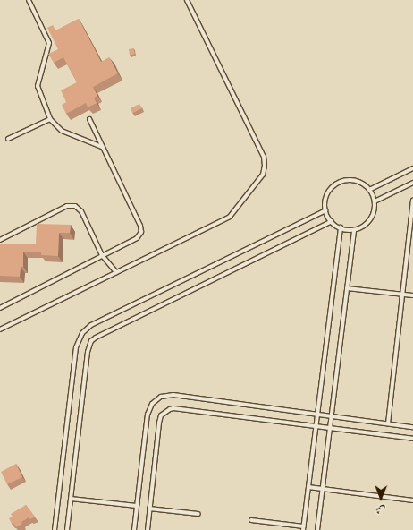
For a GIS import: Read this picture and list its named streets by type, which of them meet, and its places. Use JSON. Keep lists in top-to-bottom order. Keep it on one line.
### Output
{"north":"bottom"}
